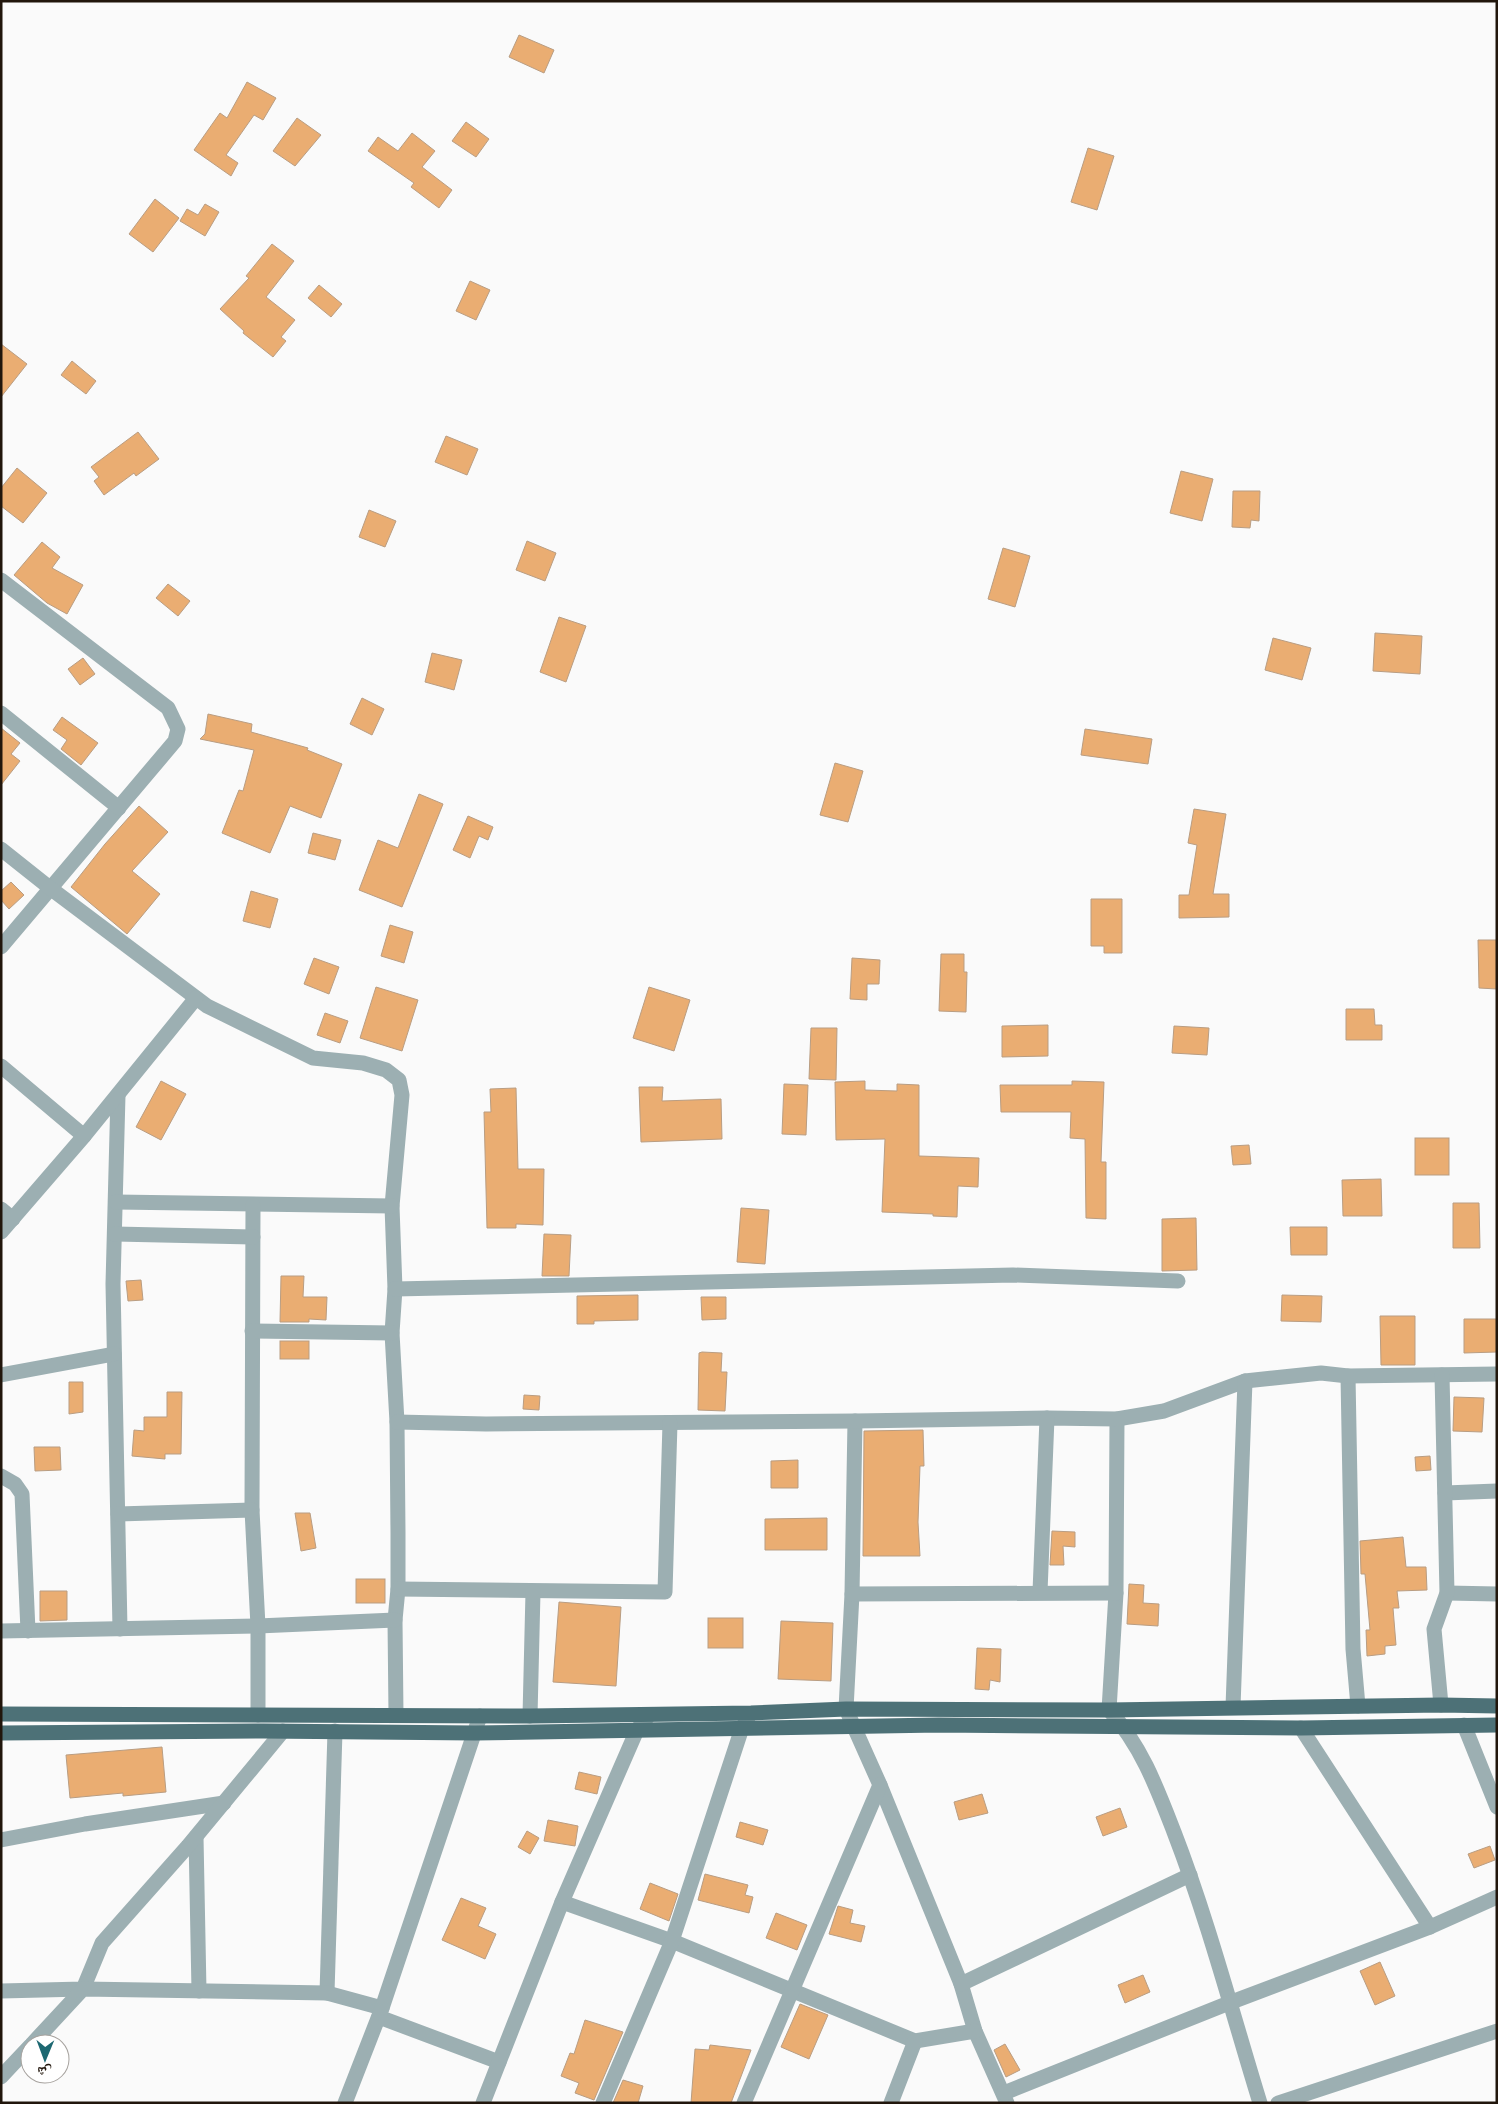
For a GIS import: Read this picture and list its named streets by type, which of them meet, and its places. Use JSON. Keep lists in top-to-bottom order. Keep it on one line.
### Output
{"north":"bottom"}
